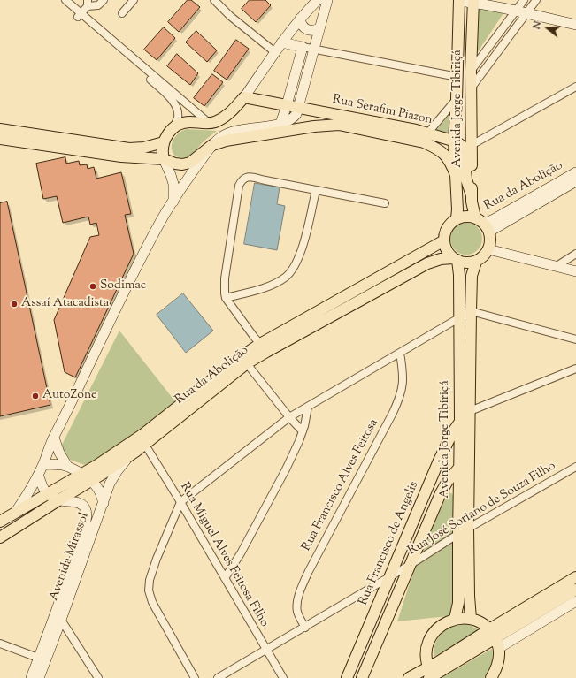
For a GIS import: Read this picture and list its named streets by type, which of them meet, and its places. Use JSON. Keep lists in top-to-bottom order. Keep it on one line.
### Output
{"streets":{"main road":["Avenida Jorge Tibiriçá","Rua Serafim Piazon","Rua da Abolição","Rua Francisco de Angelis","Avenida Mirassol"],"street":["Rua Francisco Alves Feitosa","Rua José Soriano de Souza Filho","Rua Miguel Alves Feitosa Filho"]},"crossings":[["Avenida Jorge Tibiriçá","Rua Serafim Piazon"],["Avenida Jorge Tibiriçá","Rua da Abolição"],["Avenida Jorge Tibiriçá","Rua José Soriano de Souza Filho"],["Avenida Jorge Tibiriçá","Rua Francisco de Angelis"],["Rua da Abolição","Rua Miguel Alves Feitosa Filho"],["Rua da Abolição","Avenida Mirassol"],["Rua Francisco Alves Feitosa","Rua José Soriano de Souza Filho"],["Rua José Soriano de Souza Filho","Rua Francisco de Angelis"],["Rua José Soriano de Souza Filho","Rua Miguel Alves Feitosa Filho"]],"places":["Sodimac","Assaí Atacadista","AutoZone"],"north":"left"}
